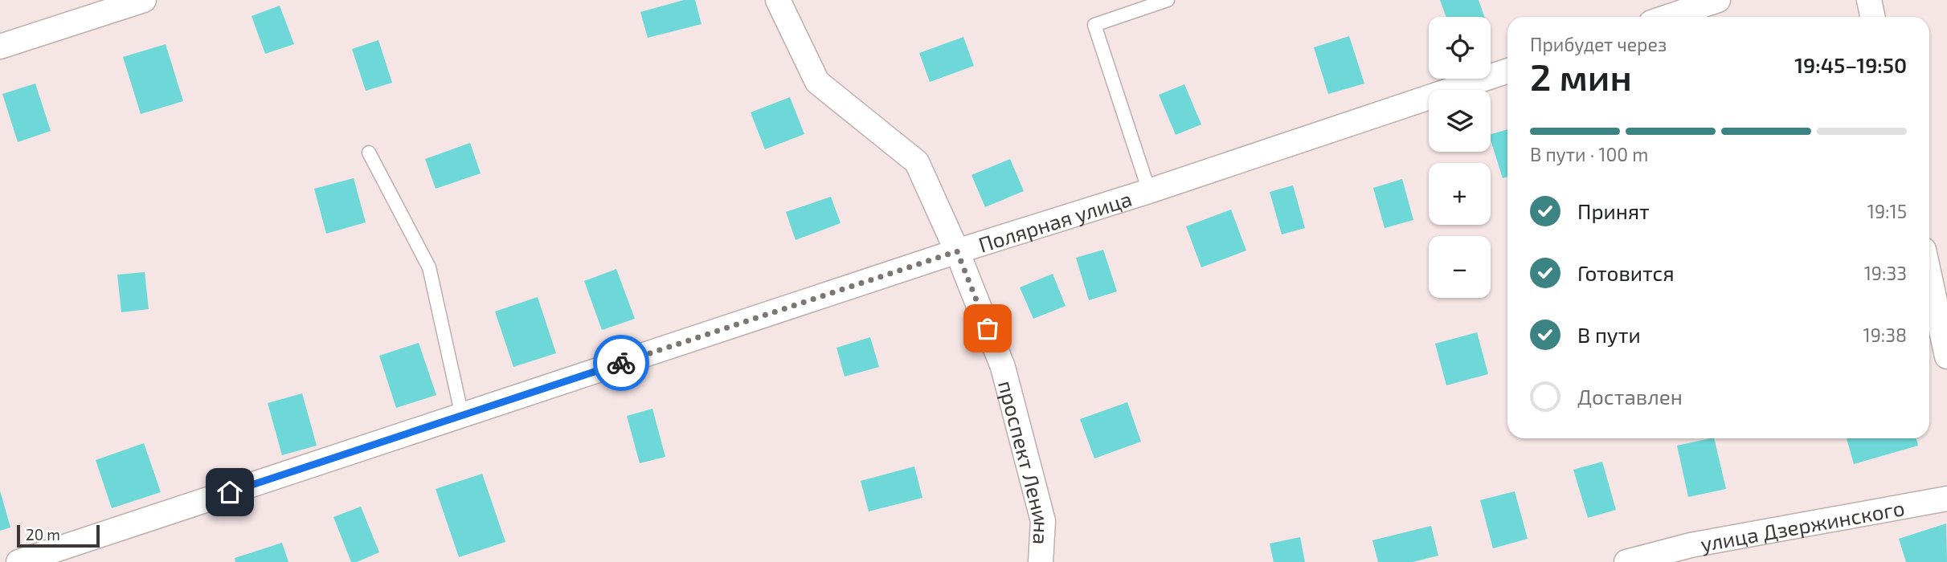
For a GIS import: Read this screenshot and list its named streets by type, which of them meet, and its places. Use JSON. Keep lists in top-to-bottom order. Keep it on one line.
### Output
{"streets":{"street":["Полярная улица","проспект Ленина","улица Дзержинского"]},"crossings":[["Полярная улица","проспект Ленина"]],"scale_bar":"20 m","page":{"map_buttons":["+","−"],"heading":["2 мин","Прибудет через","19:45–19:50"],"bar":"В пути · 100 m","list":[["Принят","19:15"],["Готовится","19:33"],["В пути","19:38"],"Доставлен"],"scale":"20 m"}}
